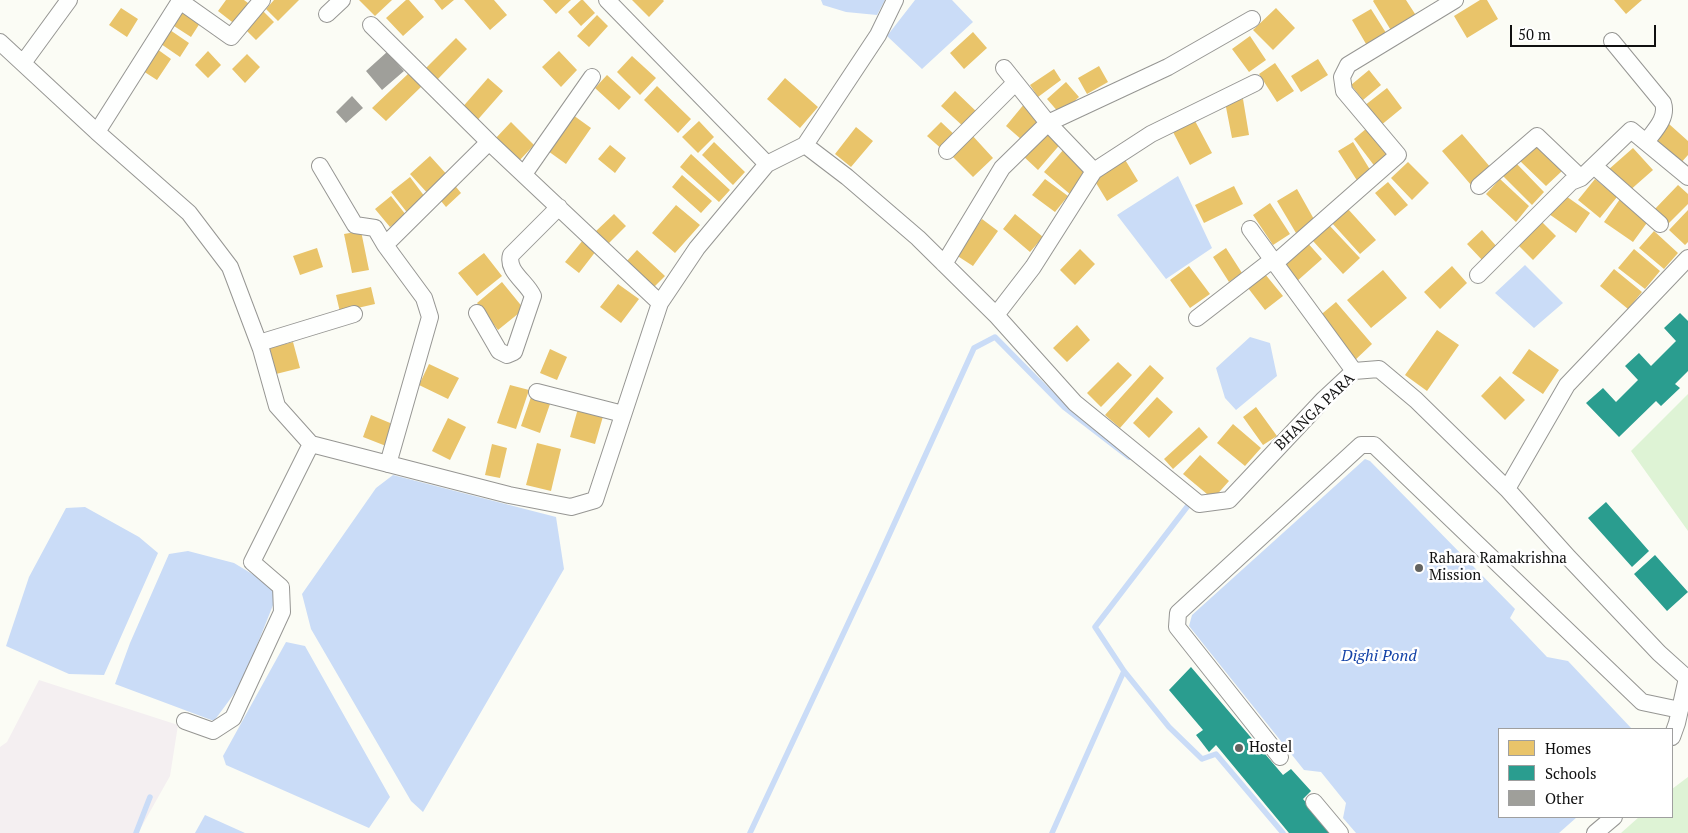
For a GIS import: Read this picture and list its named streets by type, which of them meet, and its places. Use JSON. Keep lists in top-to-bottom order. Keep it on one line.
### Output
{"streets":{"street":["BHANGA PARA"]},"water":["Dighi Pond"],"places":["Rahara Ramakrishna Mission","Hostel"],"legend":["Homes","Schools","Other"],"scale_bar":"50 m"}
